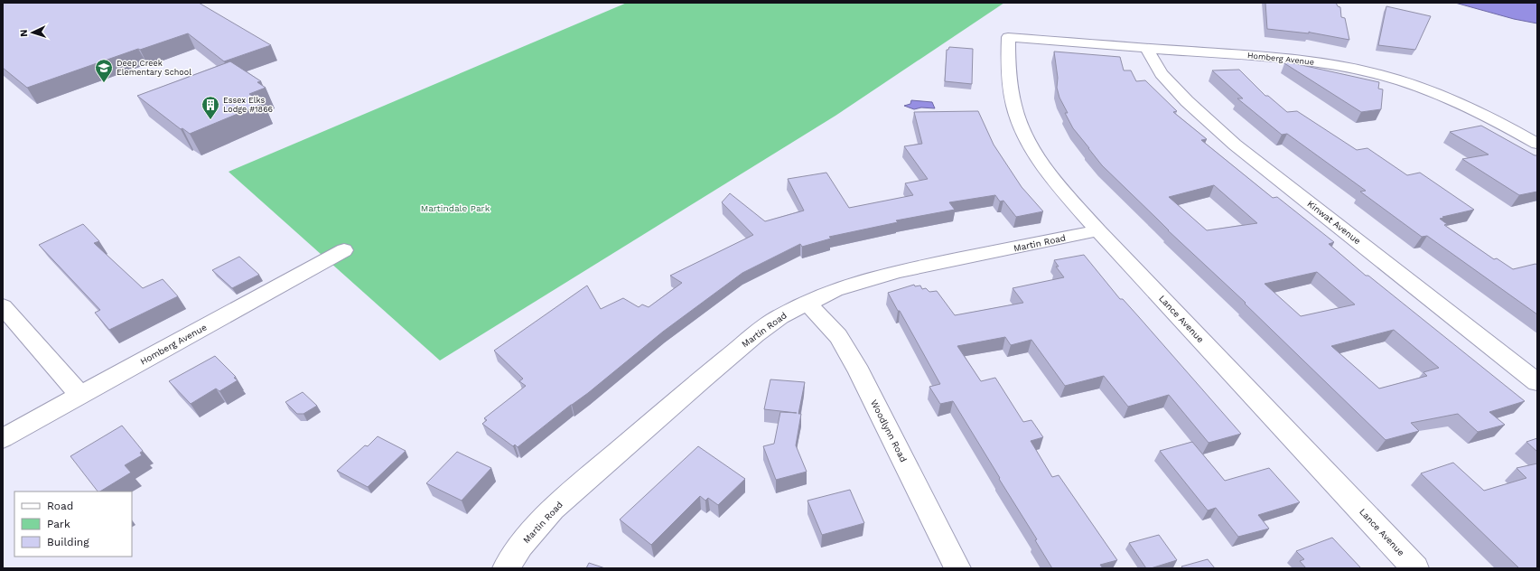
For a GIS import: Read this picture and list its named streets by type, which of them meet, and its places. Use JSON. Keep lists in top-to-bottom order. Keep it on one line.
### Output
{"streets":{"street":["Homberg Avenue","Kinwat Avenue","Martin Road","Lance Avenue","Woodlynn Road"]},"crossings":[["Homberg Avenue","Kinwat Avenue"],["Homberg Avenue","Lance Avenue"],["Martin Road","Lance Avenue"],["Martin Road","Woodlynn Road"]],"parks":["Martindale Park"],"places":{"school or university":["Deep Creek Elementary School"],"building":["Essex Elks Lodge #1866"]},"legend":["Road","Park","Building"],"north":"left"}
